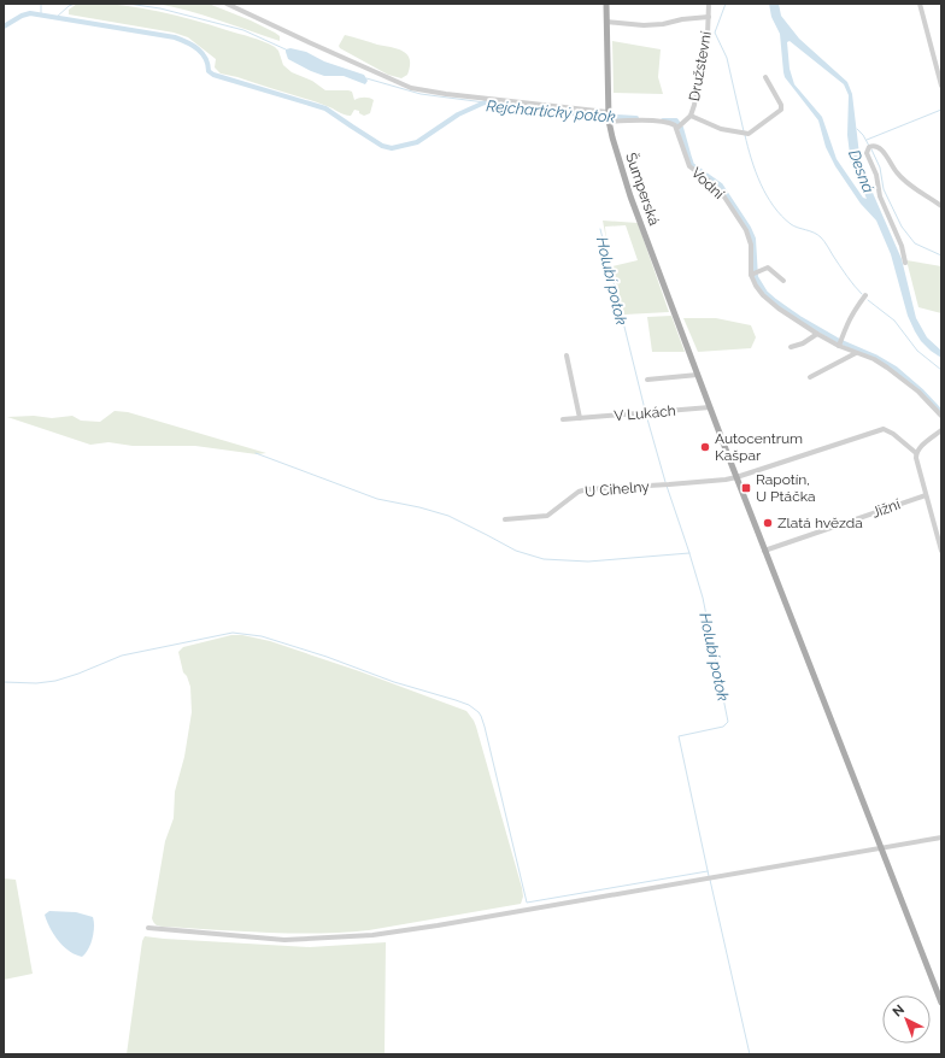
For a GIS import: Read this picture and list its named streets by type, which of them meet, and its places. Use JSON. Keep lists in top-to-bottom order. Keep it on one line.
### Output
{"streets":{"main road":["Šumperská"],"street":["Družstevní","Vodní","V Lukách","U Cihelny","Jižní"]},"crossings":[["Družstevní","Vodní"],["Družstevní","Šumperská"],["Šumperská","V Lukách"],["Šumperská","U Cihelny"],["Šumperská","Jižní"]],"water":["Rejchartický potok","Desná","Holubí potok"],"places":{"other":["Autocentrum Kašpar","Zlatá hvězda"],"transit":["Rapotín, U Ptáčka"]},"north":"top left"}
